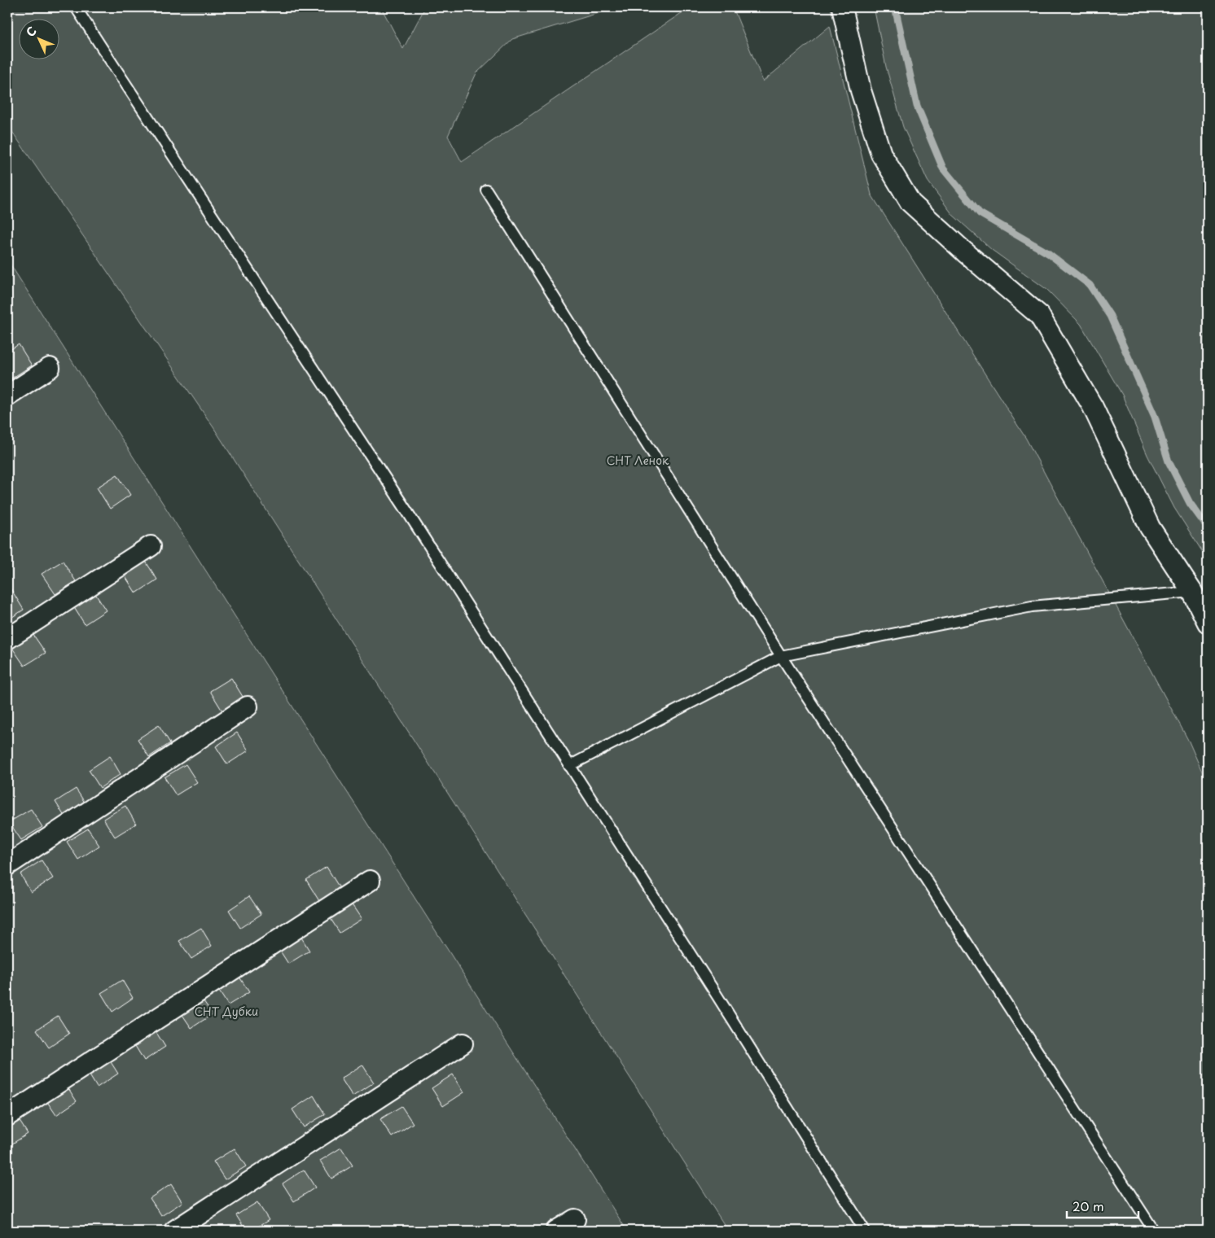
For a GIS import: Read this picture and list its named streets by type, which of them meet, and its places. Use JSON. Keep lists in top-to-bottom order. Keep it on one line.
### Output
{"parks":["СНТ Ленок","СНТ Дубки"],"scale_bar":"20 m","north":"top left"}
